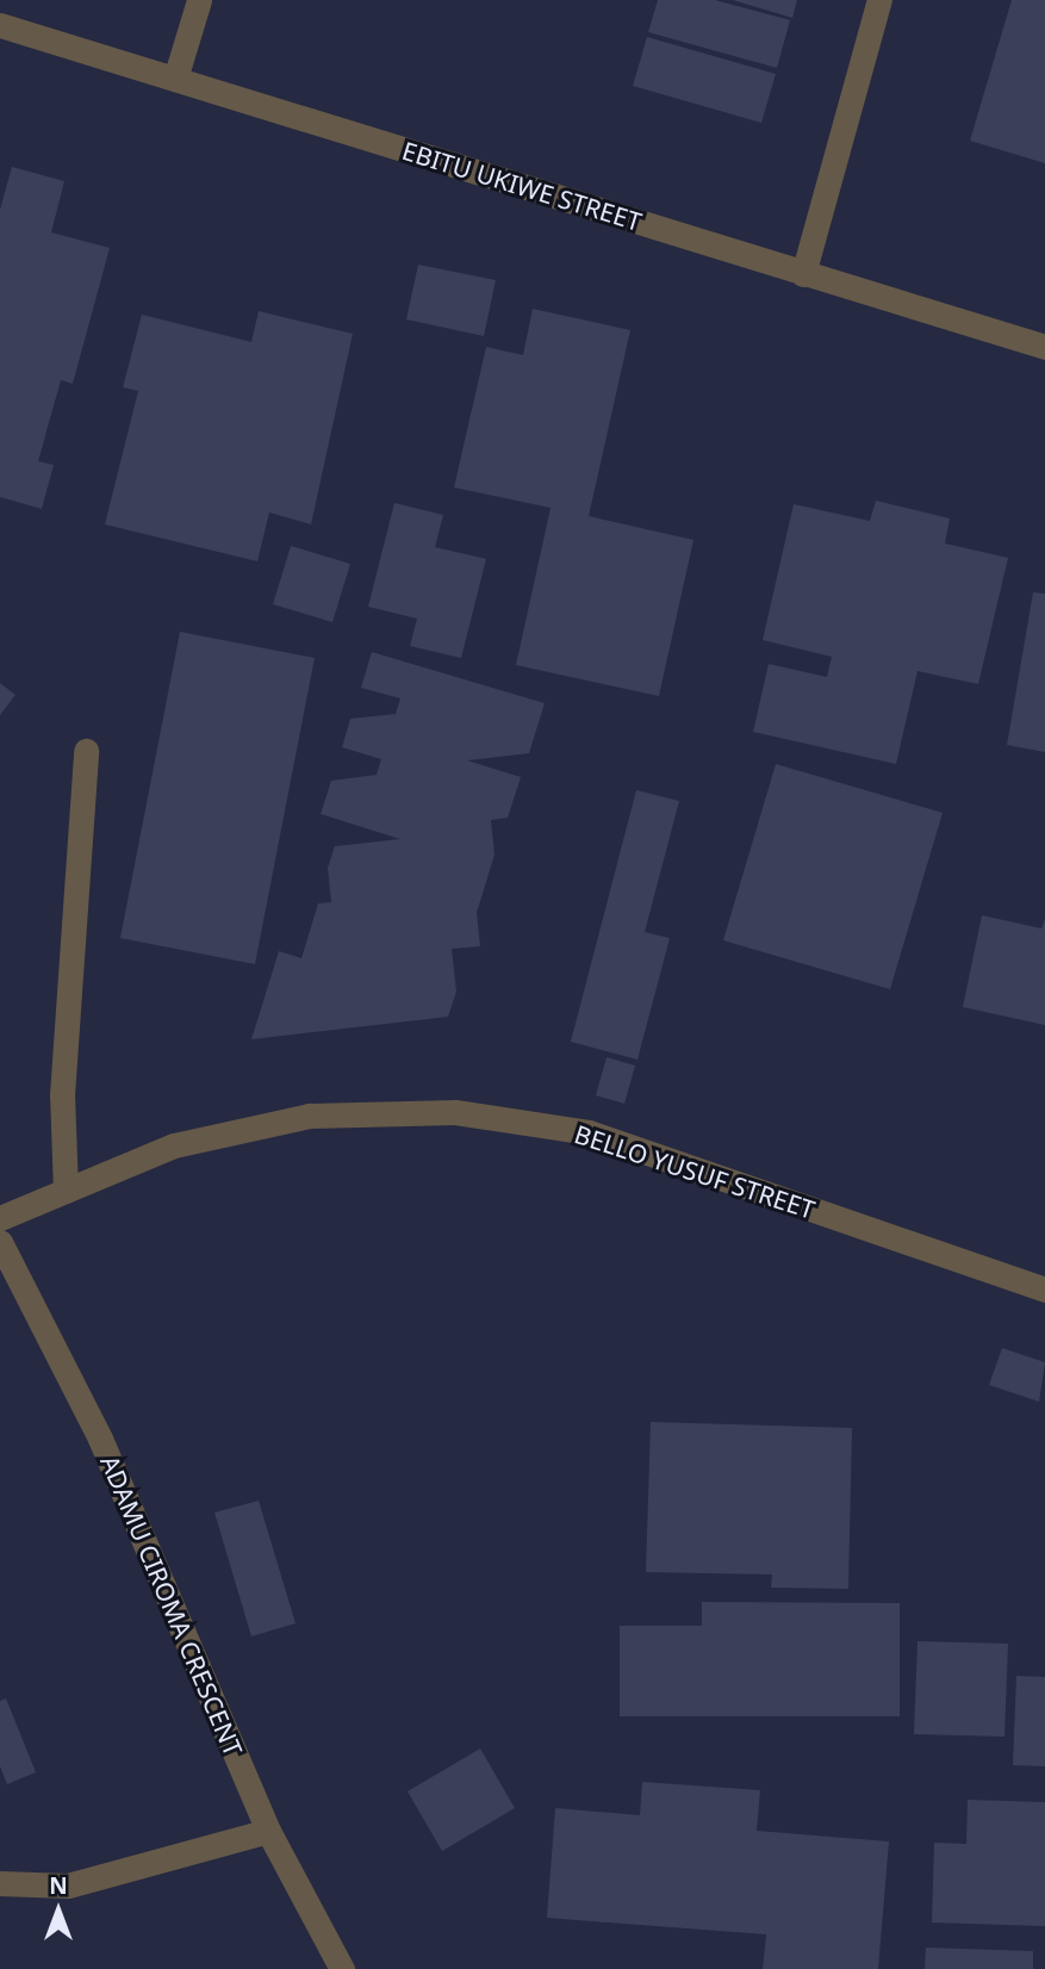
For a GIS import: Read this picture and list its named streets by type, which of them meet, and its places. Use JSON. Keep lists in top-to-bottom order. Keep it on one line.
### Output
{"streets":{"street":["EBITU UKIWE STREET","BELLO YUSUF STREET","ADAMU CIROMA CRESCENT"]},"north":"top"}
